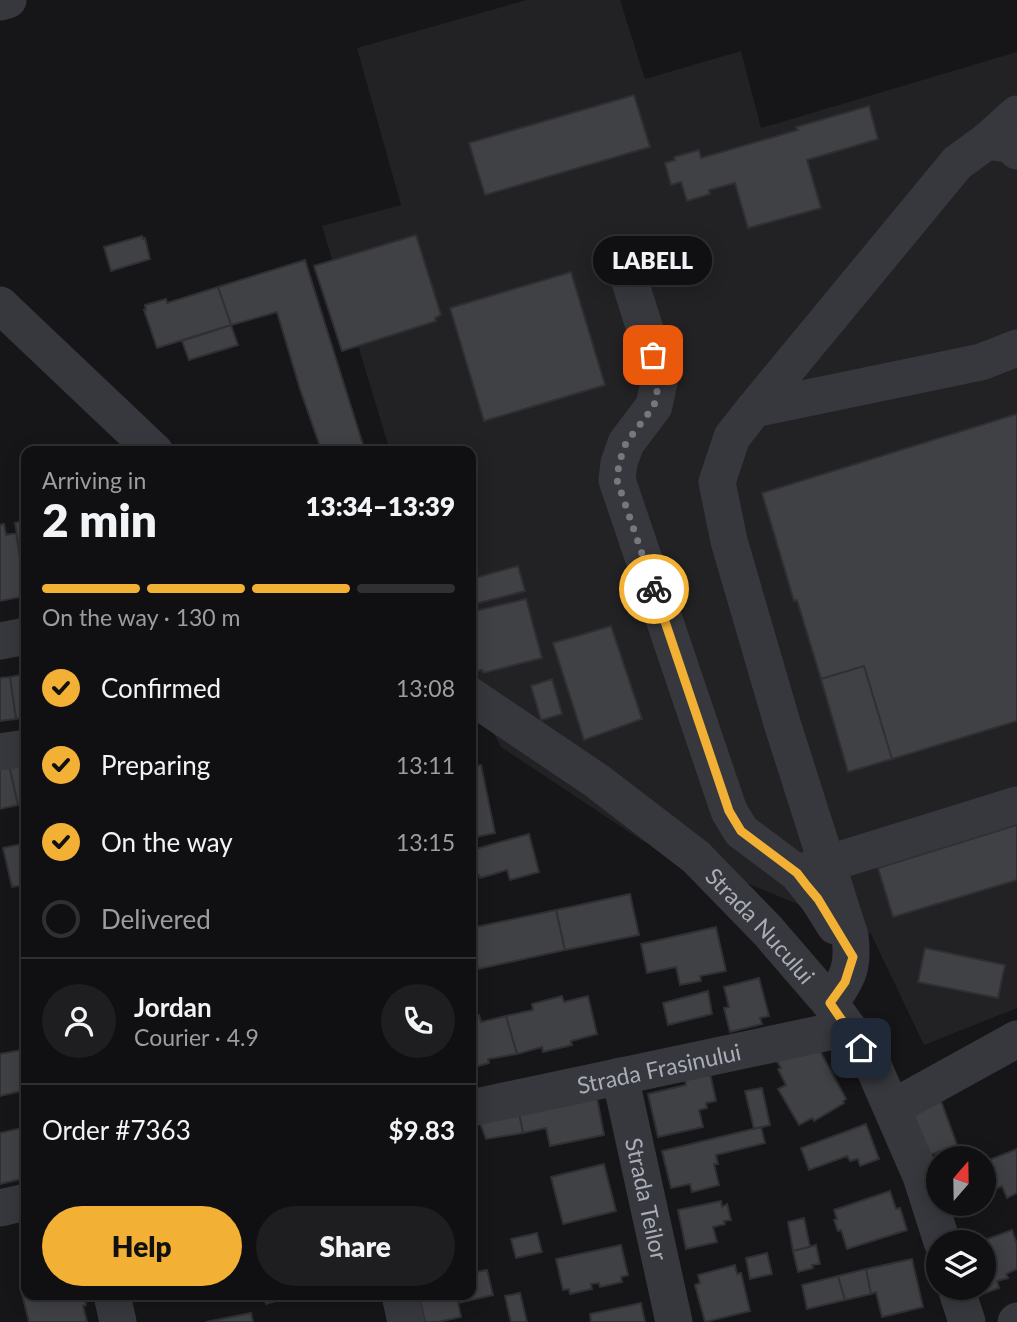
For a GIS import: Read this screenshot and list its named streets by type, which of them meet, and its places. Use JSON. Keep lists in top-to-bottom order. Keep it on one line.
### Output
{"streets":{"street":["Strada Nucului","Strada Frasinului","Strada Teilor"]},"crossings":[["Strada Nucului","Strada Frasinului"],["Strada Frasinului","Strada Teilor"]],"places":["LABELL"],"north":"top","page":{"bubble":"LABELL","heading":["2 min","Arriving in","13:34–13:39"],"panel":["Jordan","Courier · 4.9","Order #7363","$9.83"],"bar":"On the way · 130 m","list":[["Confirmed","13:08"],["Preparing","13:11"],["On the way","13:15"],"Delivered"],"buttons":["Help","Share"]}}
